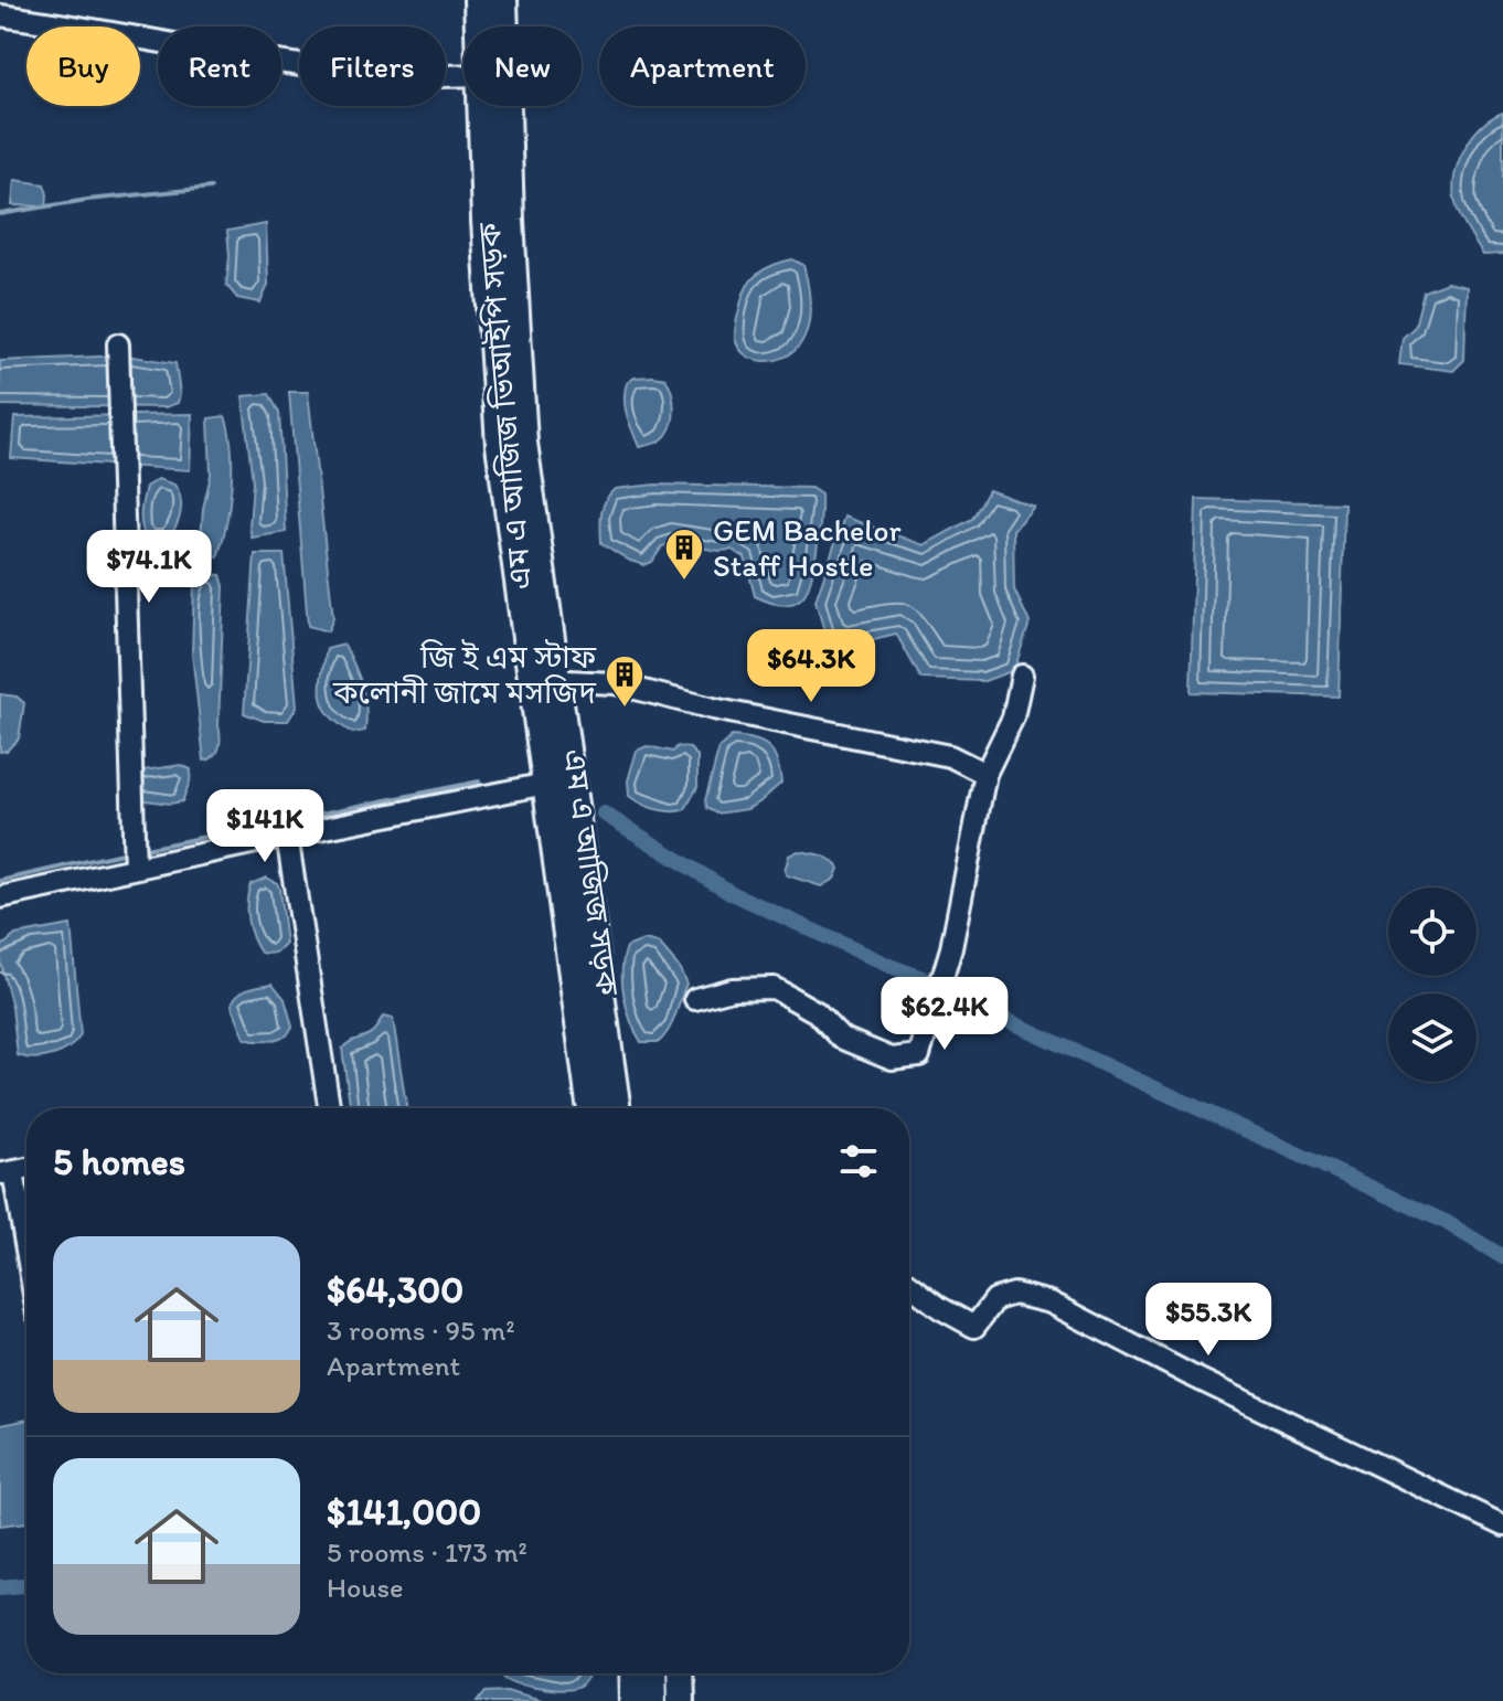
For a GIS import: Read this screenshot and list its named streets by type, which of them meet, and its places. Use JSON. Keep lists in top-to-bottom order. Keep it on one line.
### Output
{"streets":{"main road":["এম এ আজিজ ভিআইপি সড়ক","এম এ আজিজ সড়ক"]},"places":{"building":["GEM Bachelor Staff Hostle","জি ই এম স্টাফ কলোনী জামে মসজিদ"]},"page":{"chip":["Buy","Rent","Filters","New","Apartment"],"price":["$74.1K","$64.3K","$141K","$62.4K","$55.3K"],"heading":"5 homes","list":[{"name":"$64,300","note":"3 rooms · 95 m² · Apartment"},{"name":"$141,000","note":"5 rooms · 173 m² · House"}]}}
